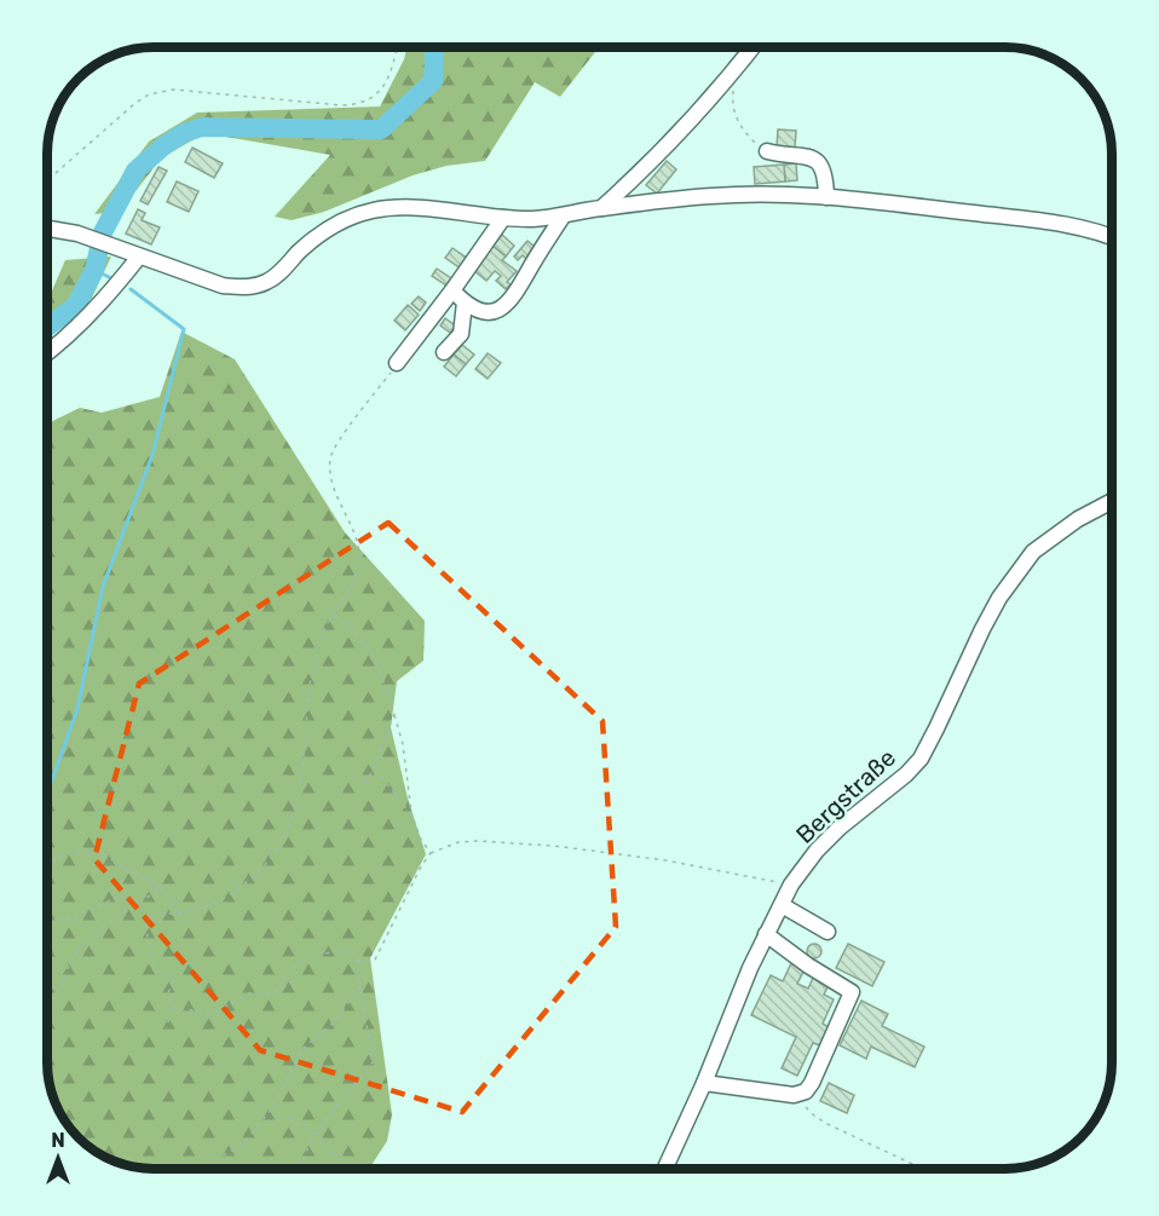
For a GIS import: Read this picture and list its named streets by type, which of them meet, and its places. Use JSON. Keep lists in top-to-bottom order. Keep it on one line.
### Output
{"streets":{"street":["Bergstraße"]},"north":"top"}
